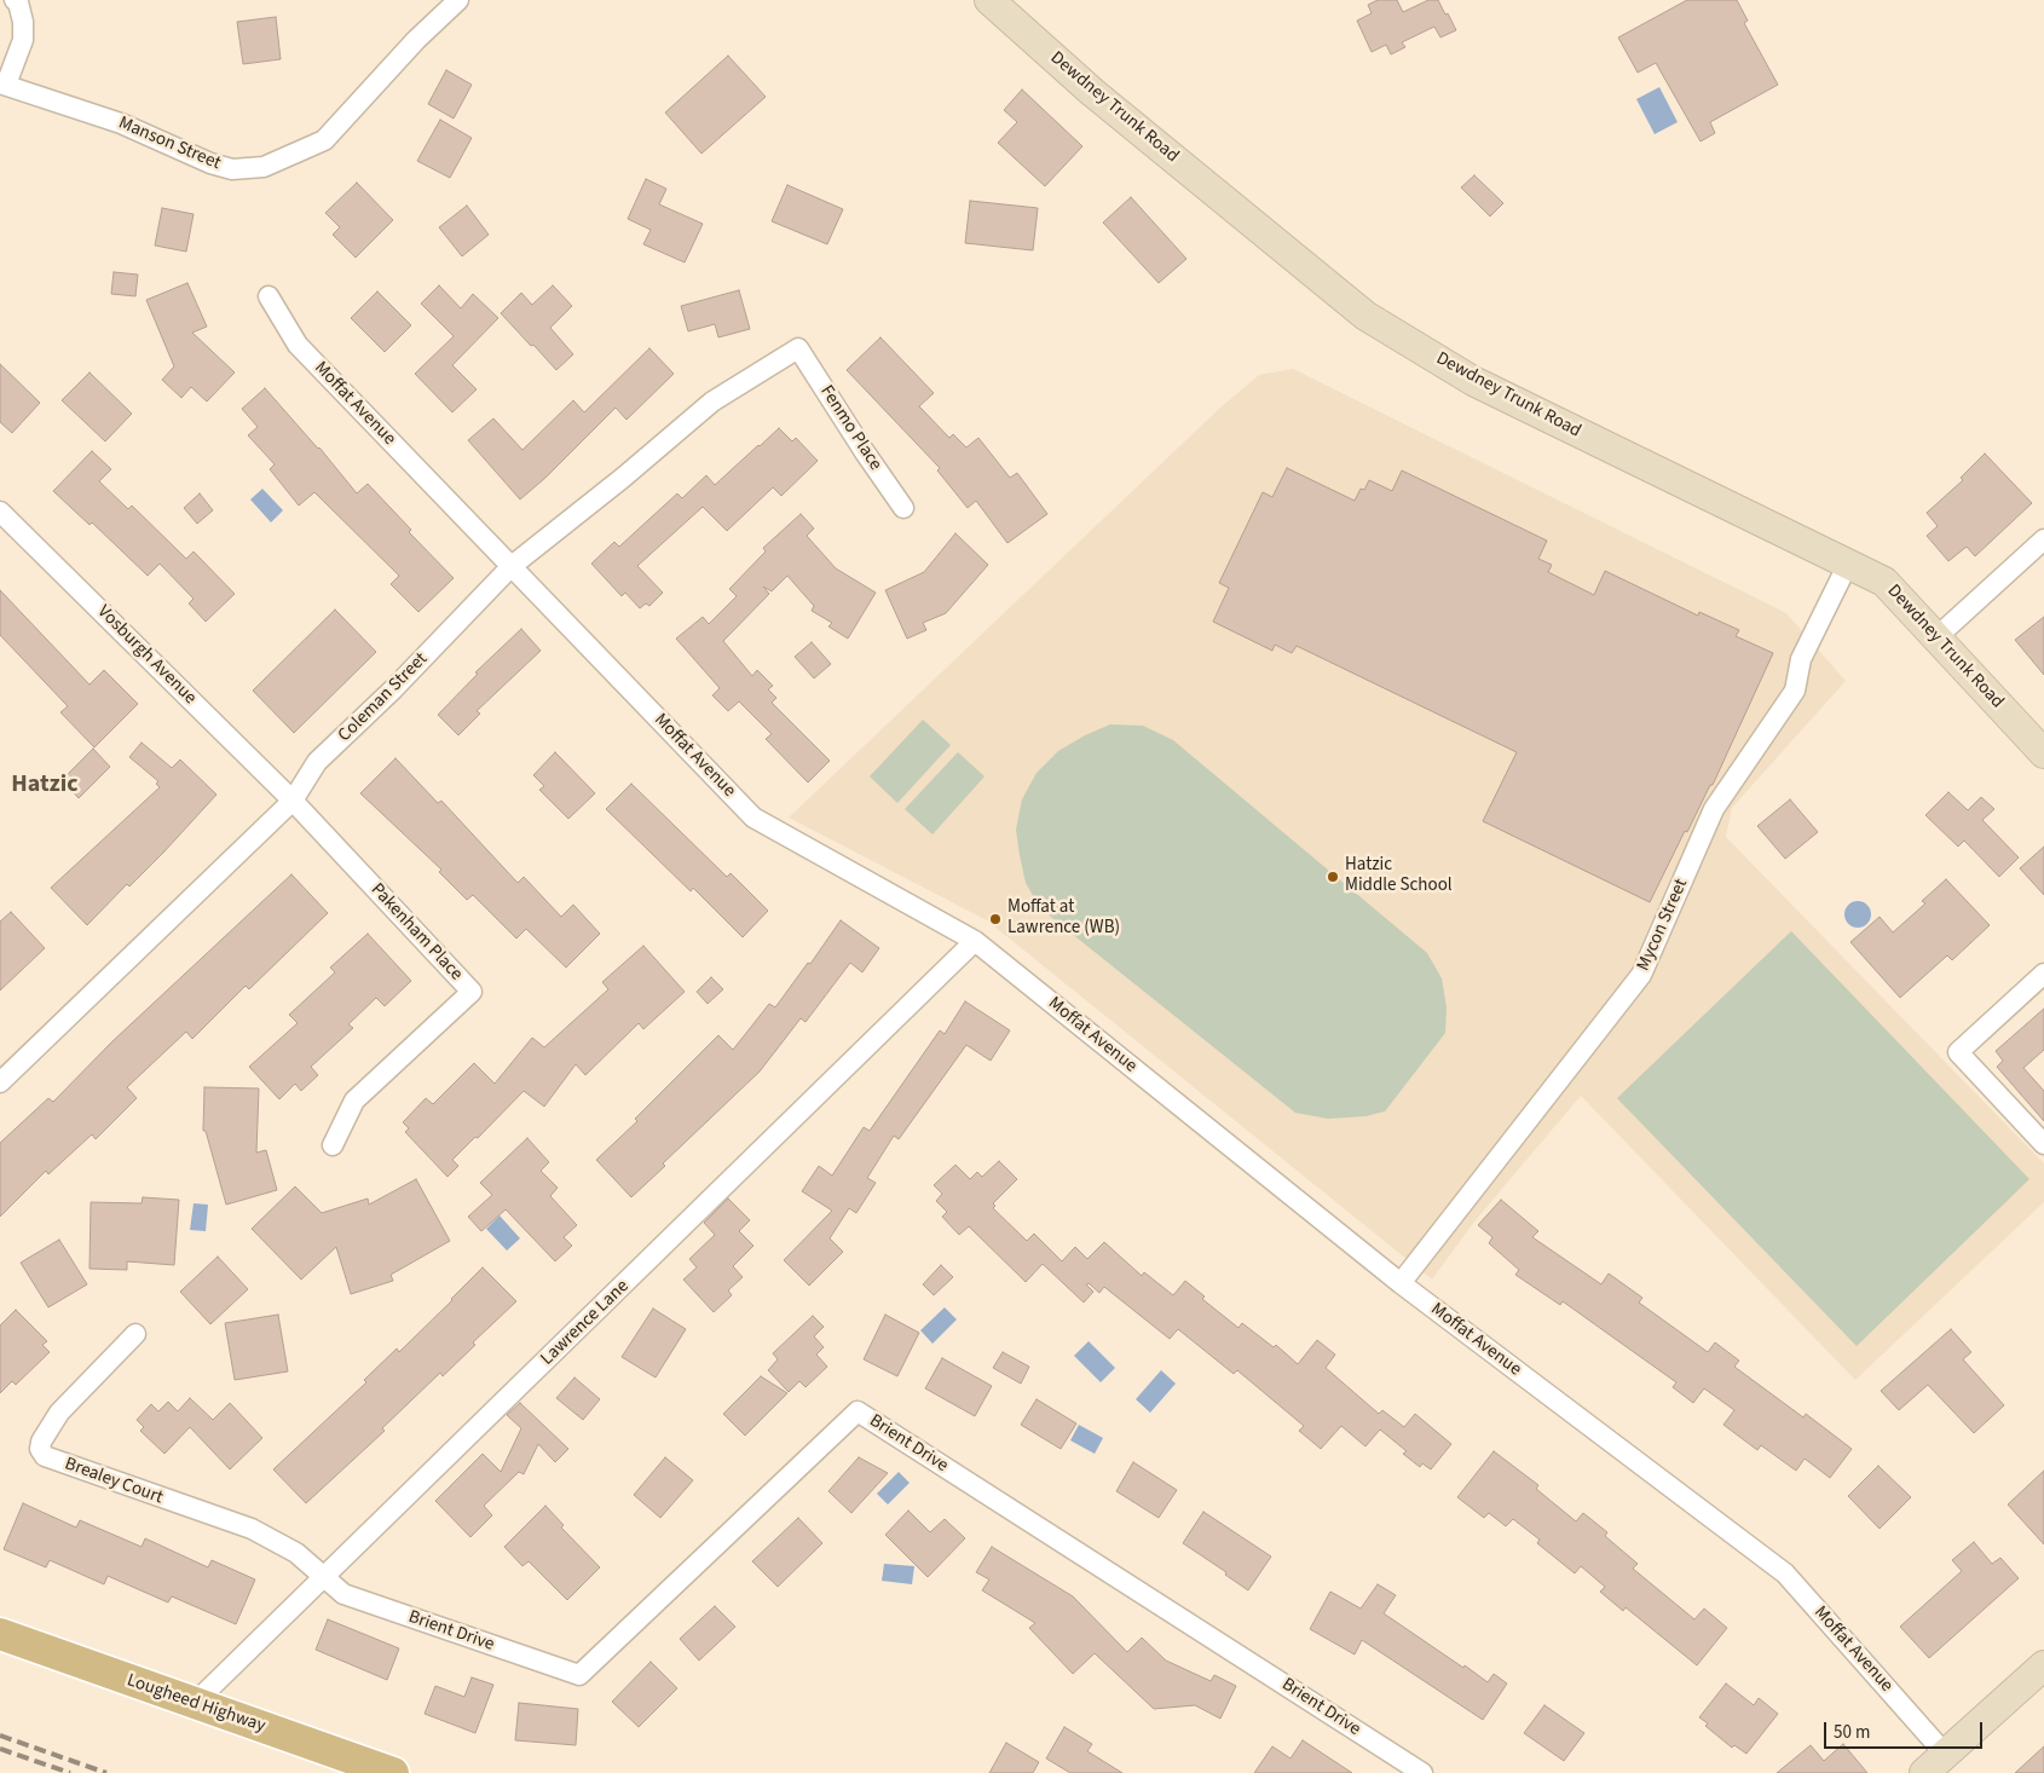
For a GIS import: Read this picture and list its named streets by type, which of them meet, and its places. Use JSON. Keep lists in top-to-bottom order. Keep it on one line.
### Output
{"streets":{"main road":["Dewdney Trunk Road","Lougheed Highway"],"street":["Manson Street","Moffat Avenue","Fenmo Place","Vosburgh Avenue","Coleman Street","Mycon Street","Pakenham Place","Lawrence Lane","Brient Drive","Brealey Court"]},"crossings":[["Dewdney Trunk Road","Mycon Street"],["Moffat Avenue","Coleman Street"],["Moffat Avenue","Mycon Street"],["Moffat Avenue","Lawrence Lane"],["Fenmo Place","Coleman Street"],["Vosburgh Avenue","Coleman Street"],["Vosburgh Avenue","Pakenham Place"],["Coleman Street","Pakenham Place"],["Lawrence Lane","Brient Drive"],["Lawrence Lane","Brealey Court"],["Lawrence Lane","Lougheed Highway"],["Brient Drive","Brealey Court"]],"districts":["Hatzic"],"places":["Hatzic Middle School","Moffat at Lawrence (WB)"],"scale_bar":"50 m"}
